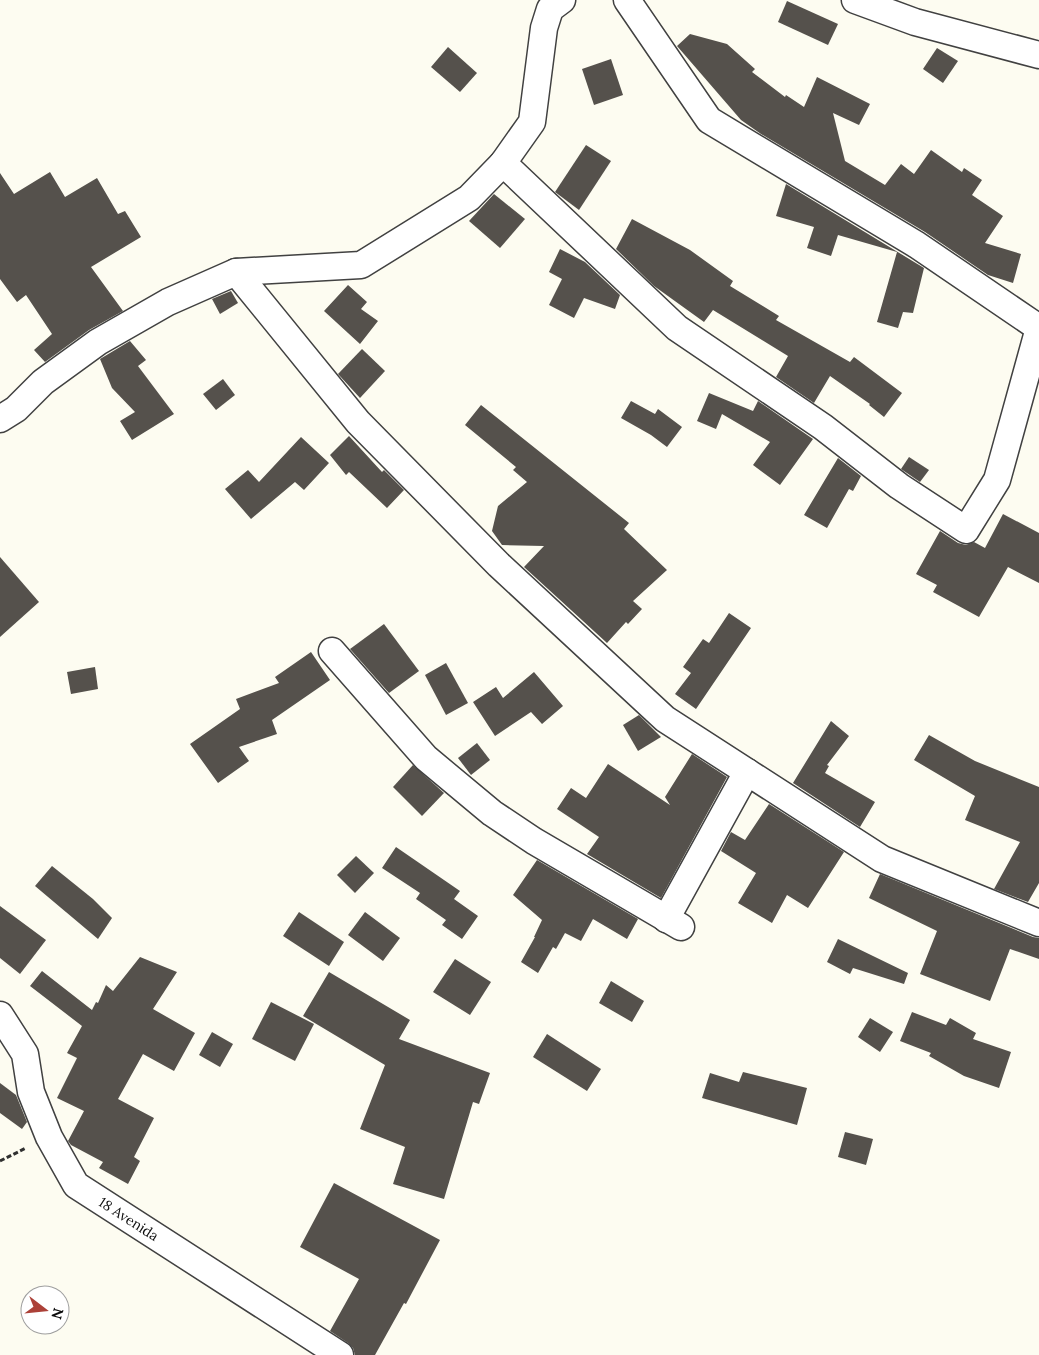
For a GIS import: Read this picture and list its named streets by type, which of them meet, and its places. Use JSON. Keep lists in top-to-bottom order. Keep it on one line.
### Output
{"streets":{"street":["18 Avenida"]},"north":"right"}
